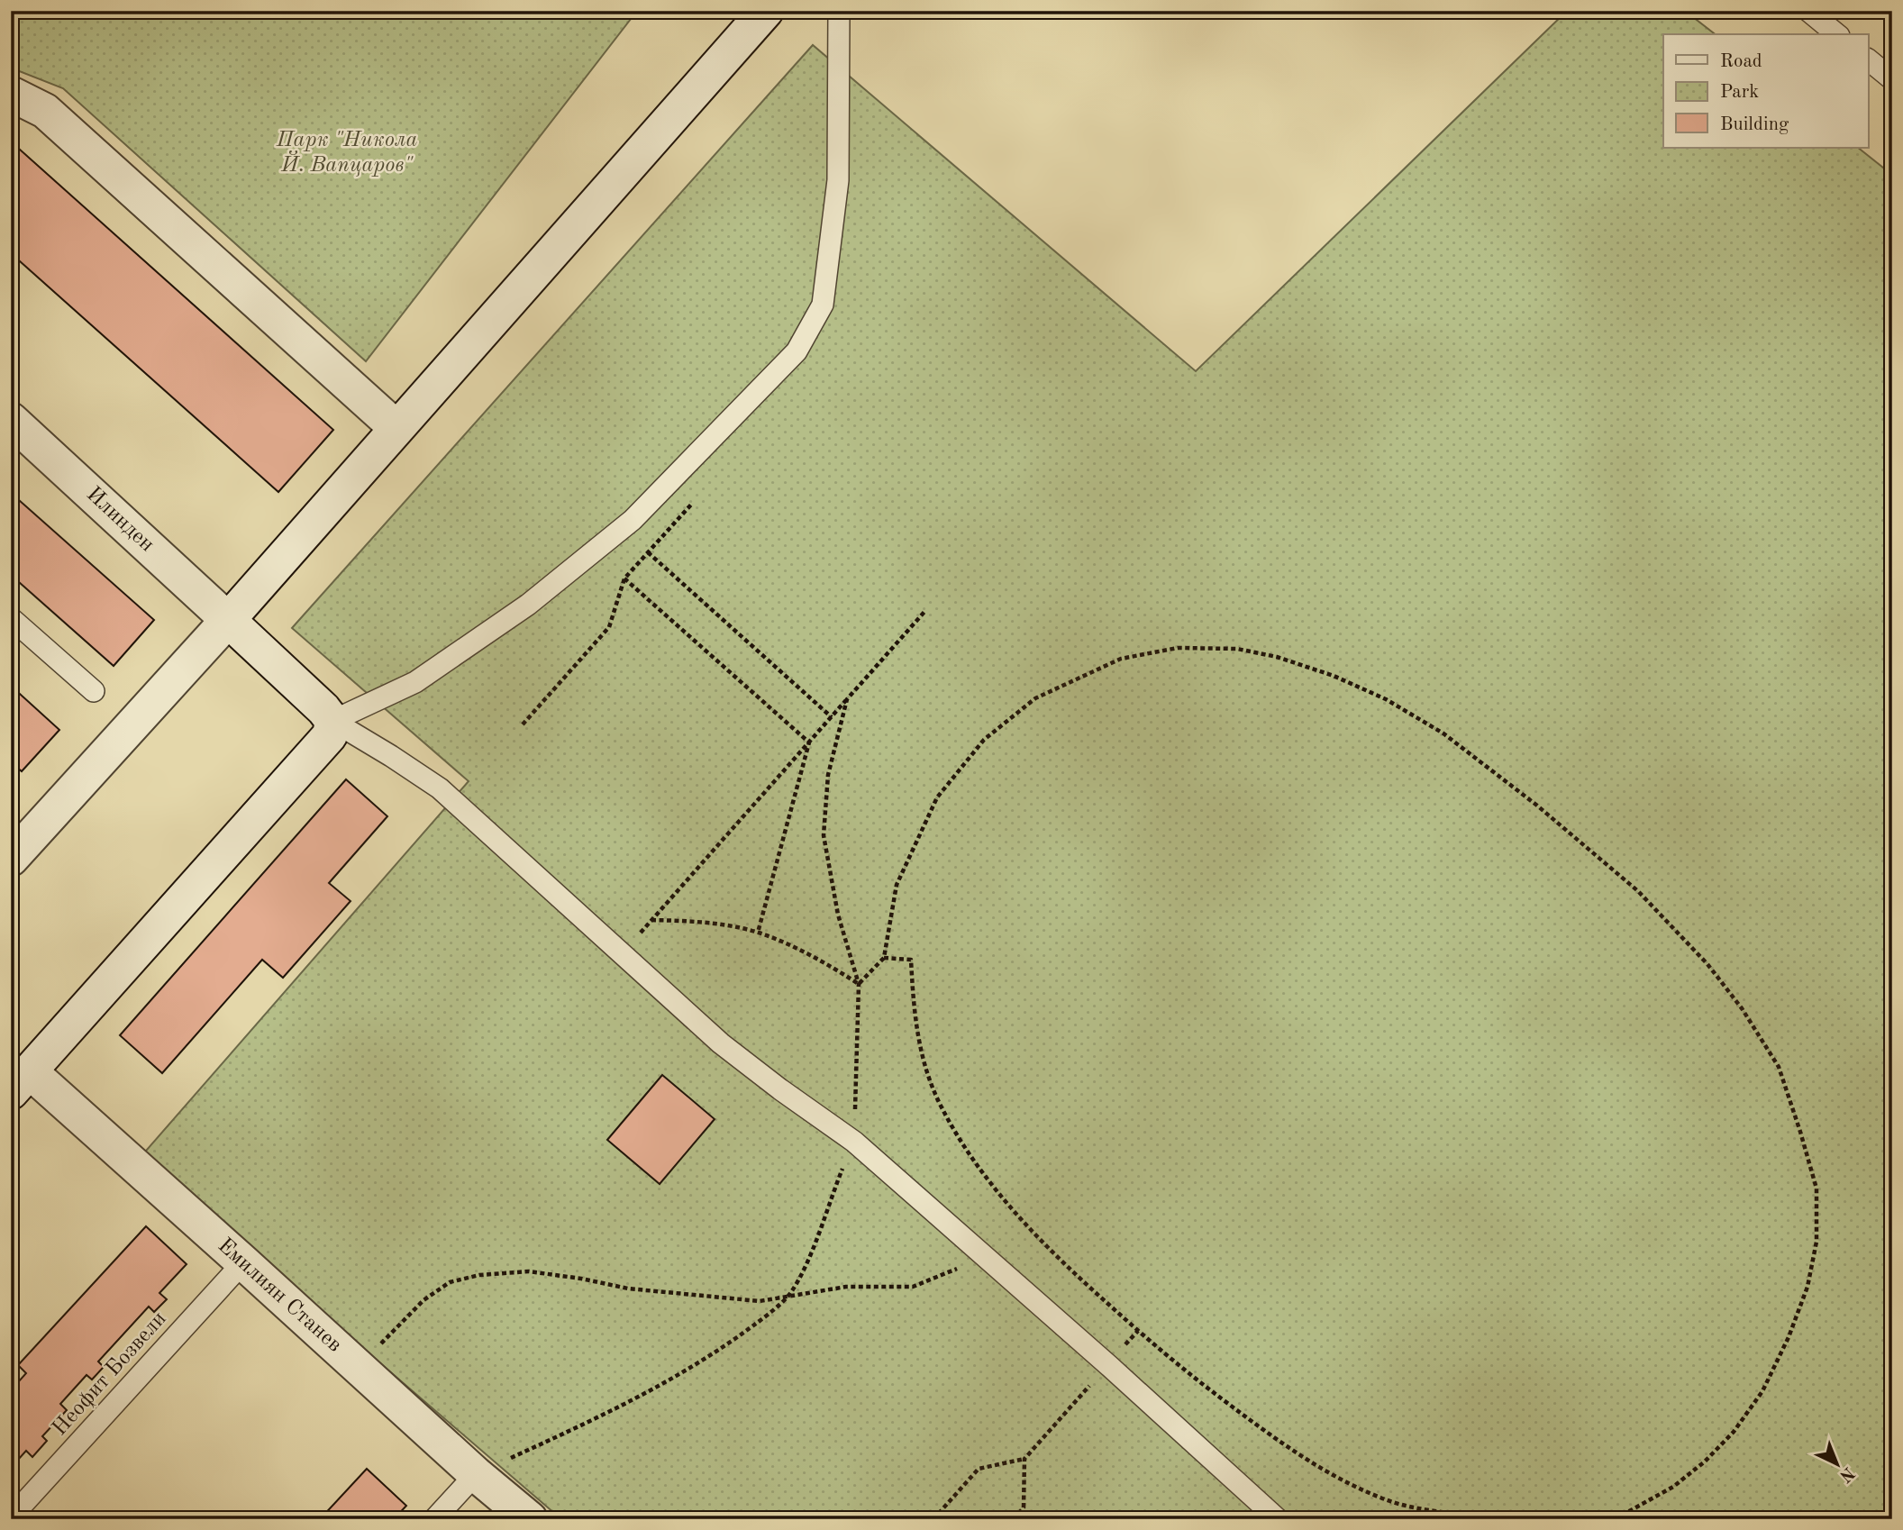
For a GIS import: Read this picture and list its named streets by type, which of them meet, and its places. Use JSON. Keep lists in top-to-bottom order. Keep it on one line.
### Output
{"streets":{"street":["Илинден","Емилиян Станев"],"lane":["Неофит Бозвели"]},"crossings":[["Емилиян Станев","Неофит Бозвели"]],"parks":["Парк \"Никола Й. Вапцаров\""],"legend":["Road","Park","Building"],"north":"bottom right"}
